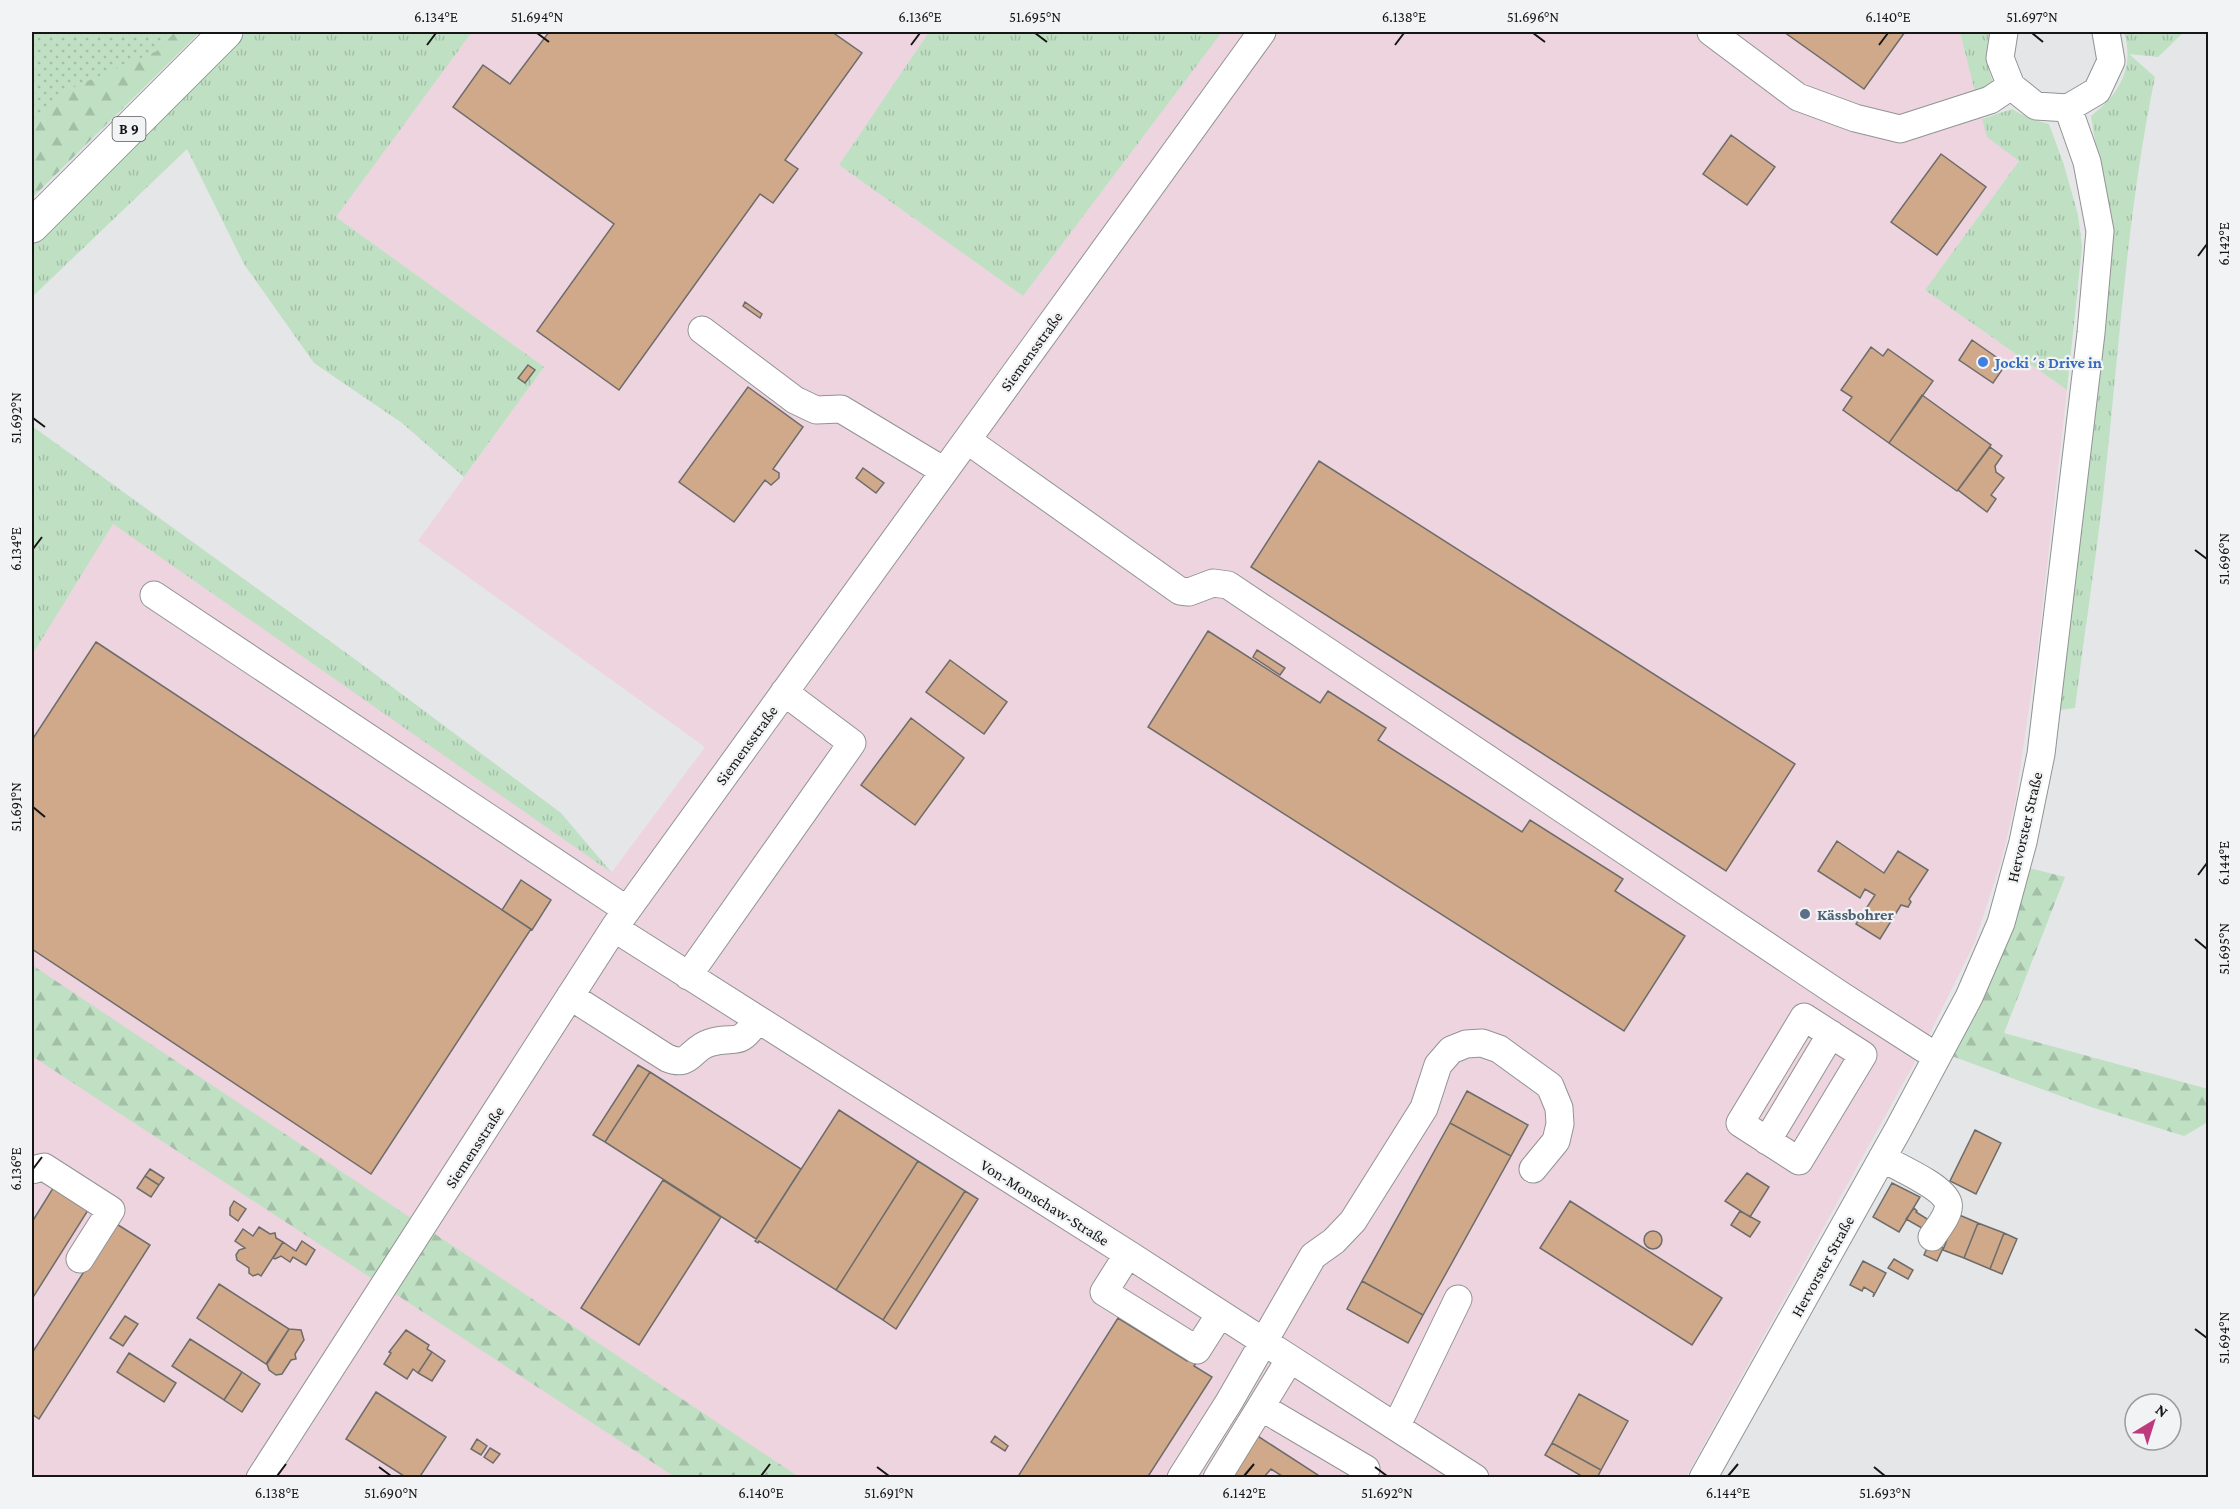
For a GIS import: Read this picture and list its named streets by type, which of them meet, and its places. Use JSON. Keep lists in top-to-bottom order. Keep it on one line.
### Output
{"streets":{"main road":["B 9"],"street":["Siemensstraße","Hervorster Straße","Von-Monschaw-Straße"]},"crossings":[["Siemensstraße","Von-Monschaw-Straße"]],"places":["Jocki´s Drive in","Kässbohrer"],"north":"top right","coordinates":["6.134°E","51.694°N","6.136°E","51.695°N","6.138°E","51.696°N","6.140°E","51.697°N","6.142°E","51.692°N","51.691°N","6.144°E","51.690°N","51.693°N"]}
